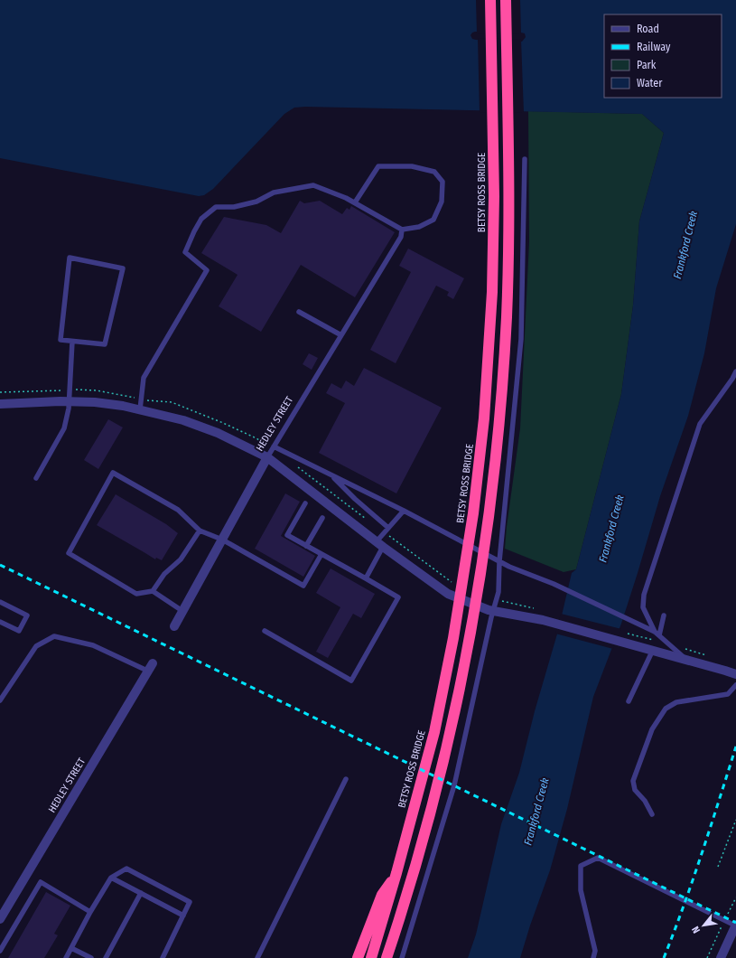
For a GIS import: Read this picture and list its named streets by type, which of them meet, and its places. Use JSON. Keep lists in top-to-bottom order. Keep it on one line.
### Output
{"streets":{"highway":["BETSY ROSS BRIDGE"],"street":["HEDLEY STREET"]},"water":["Frankford Creek"],"legend":["Road","Railway","Park","Water"],"north":"bottom left"}
